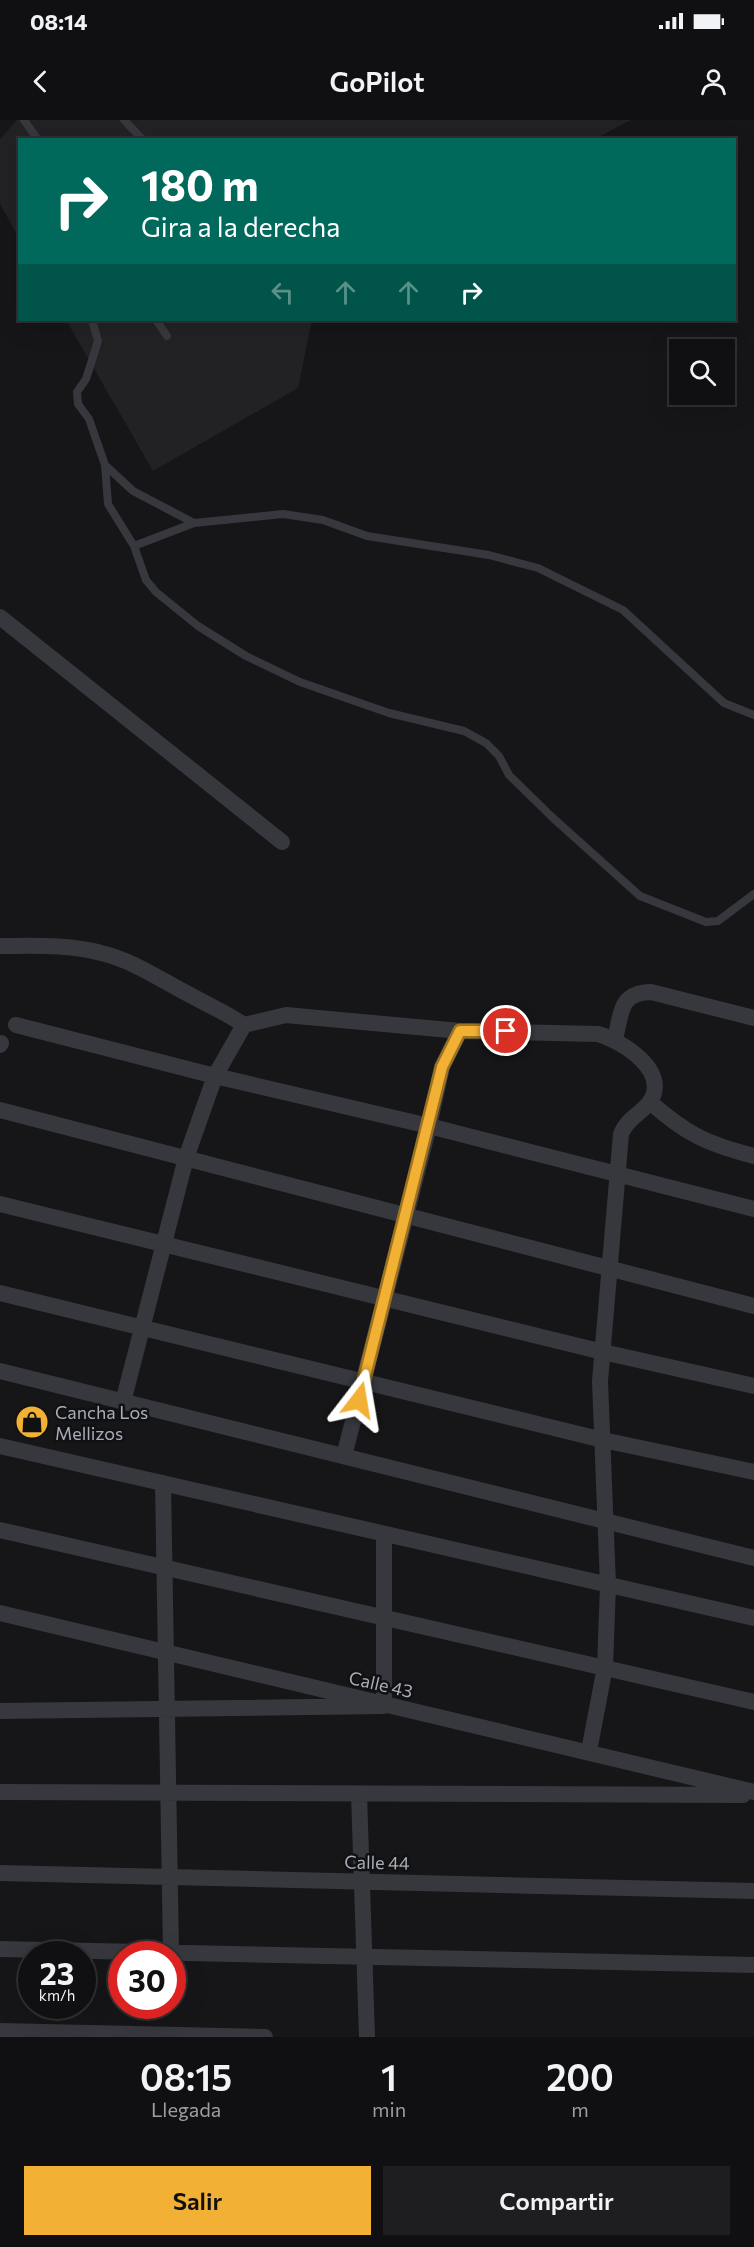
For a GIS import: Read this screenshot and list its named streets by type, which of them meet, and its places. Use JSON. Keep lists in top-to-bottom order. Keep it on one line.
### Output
{"streets":{"street":["Calle 43","Calle 44"]},"places":{"shop":["Cancha Los Mellizos"]},"page":{"status":"08:14","header":"GoPilot","turn":["180 m","Gira a la derecha"],"speed":"23 km/h","limit":"30","eta":["08:15","Llegada","1","min","200","m"],"buttons":["Salir","Compartir"]}}
